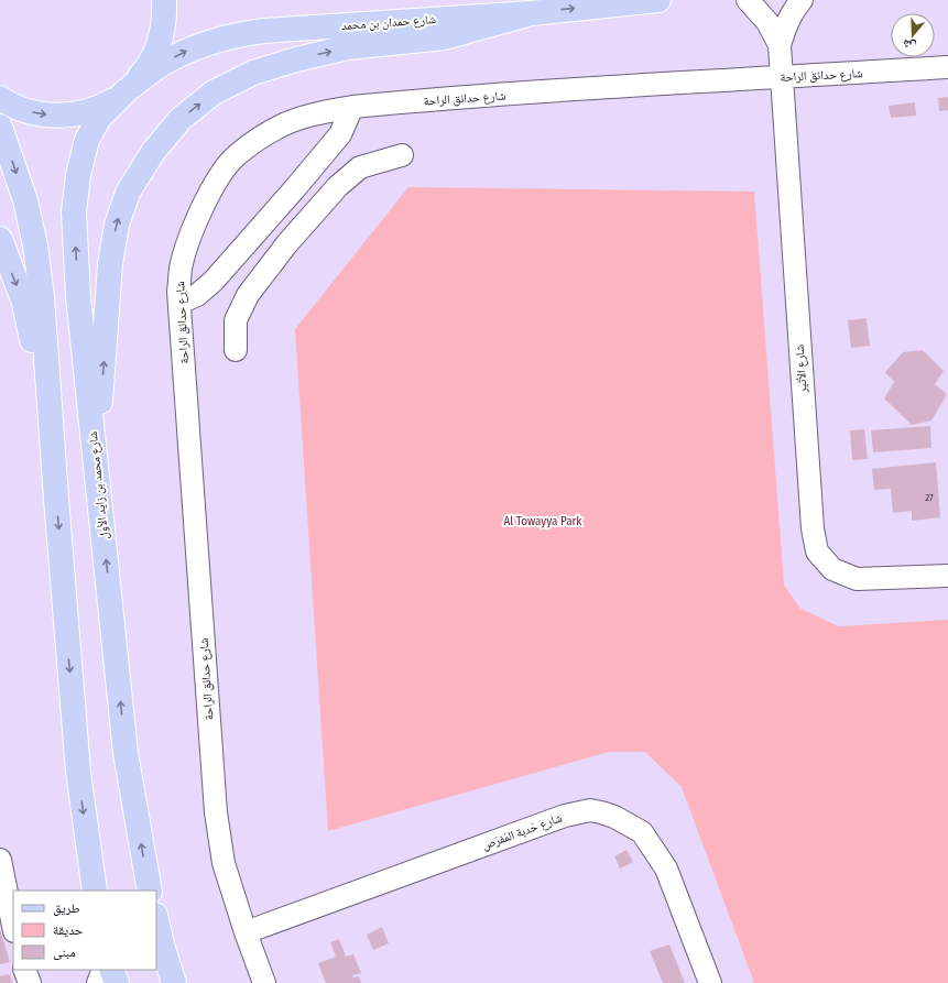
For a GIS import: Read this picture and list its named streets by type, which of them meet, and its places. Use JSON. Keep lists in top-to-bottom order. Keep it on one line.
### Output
{"streets":{"main road":["شارع حمدان بن محمد","شارع محمد بن زايد الأول"],"street":["شارع حدائق الراحة","شارع الأثير","شارع حَدبة المَفرَص"]},"crossings":[["شارع حمدان بن محمد","شارع محمد بن زايد الأول"],["شارع حدائق الراحة","شارع الأثير"],["شارع حدائق الراحة","شارع حَدبة المَفرَص"]],"one_way":["شارع حمدان بن محمد"],"parks":["Al Towayya Park"],"house_numbers":["27"],"legend":["طريق","حديقة","مبنى"],"north":"bottom"}
